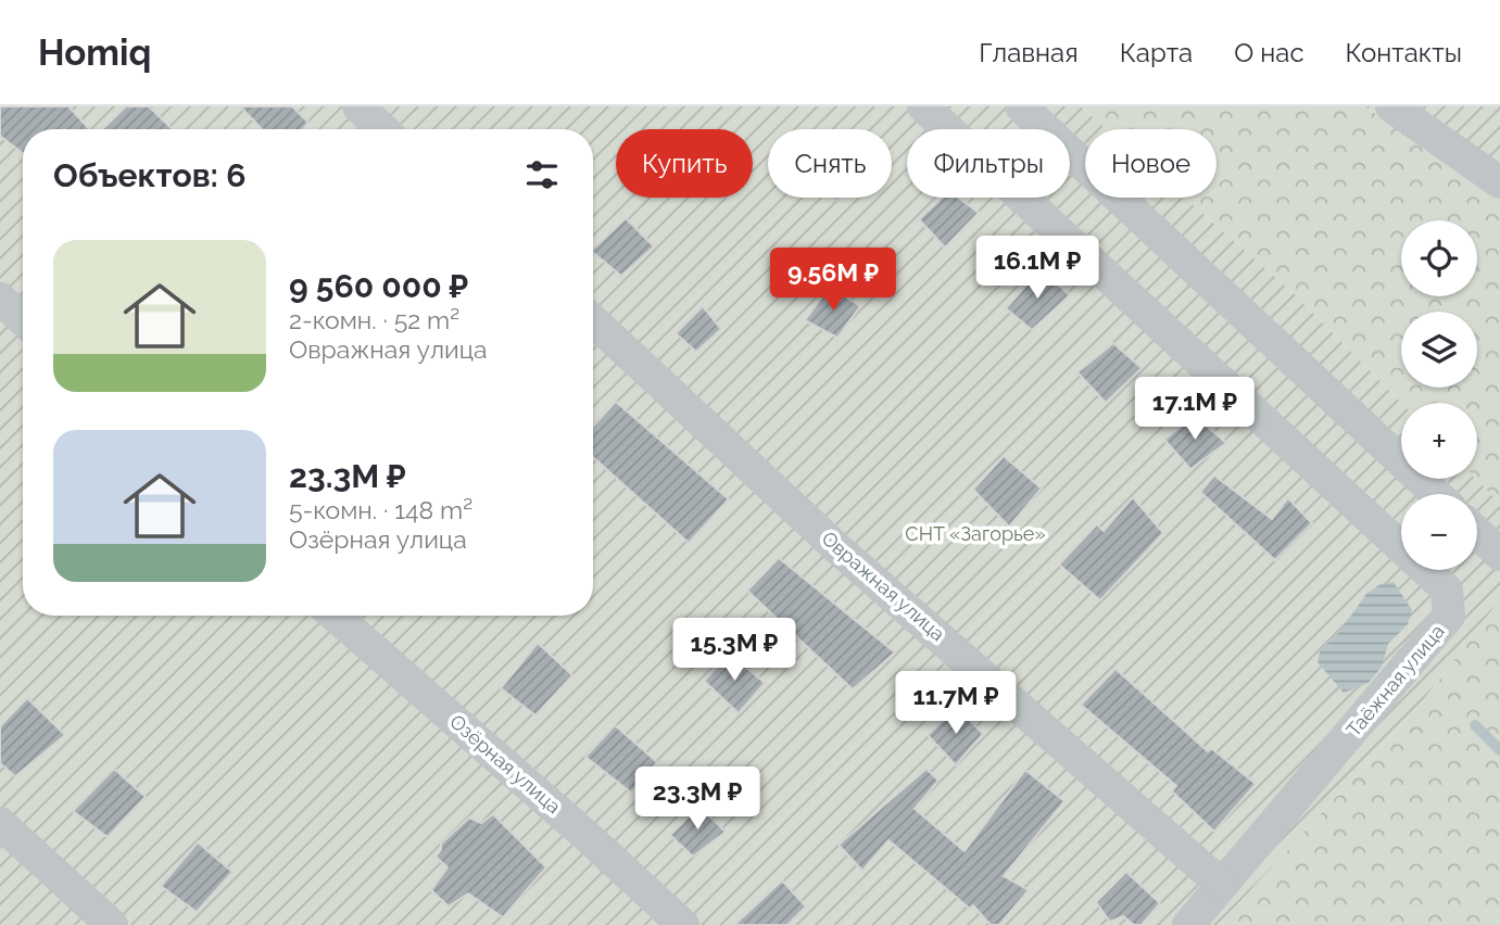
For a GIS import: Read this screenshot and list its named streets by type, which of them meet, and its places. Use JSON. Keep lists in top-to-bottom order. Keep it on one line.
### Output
{"streets":{"street":["Овражная улица","Таёжная улица","Озёрная улица"]},"crossings":[["Овражная улица","Таёжная улица"]],"parks":["СНТ «Загорье»"],"page":{"header":"Homiq","nav":["Главная","Карта","О нас","Контакты"],"chip":["Купить","Снять","Фильтры","Новое"],"heading":"Объектов: 6","map_buttons":["+","−"],"list":[{"name":"9 560 000 ₽","note":"2-комн. · 52 m² · Овражная улица"},{"name":"23.3M ₽","note":"5-комн. · 148 m² · Озёрная улица"}],"price":["16.1M ₽","9.56M ₽","17.1M ₽","15.3M ₽","11.7M ₽","23.3M ₽"]}}
